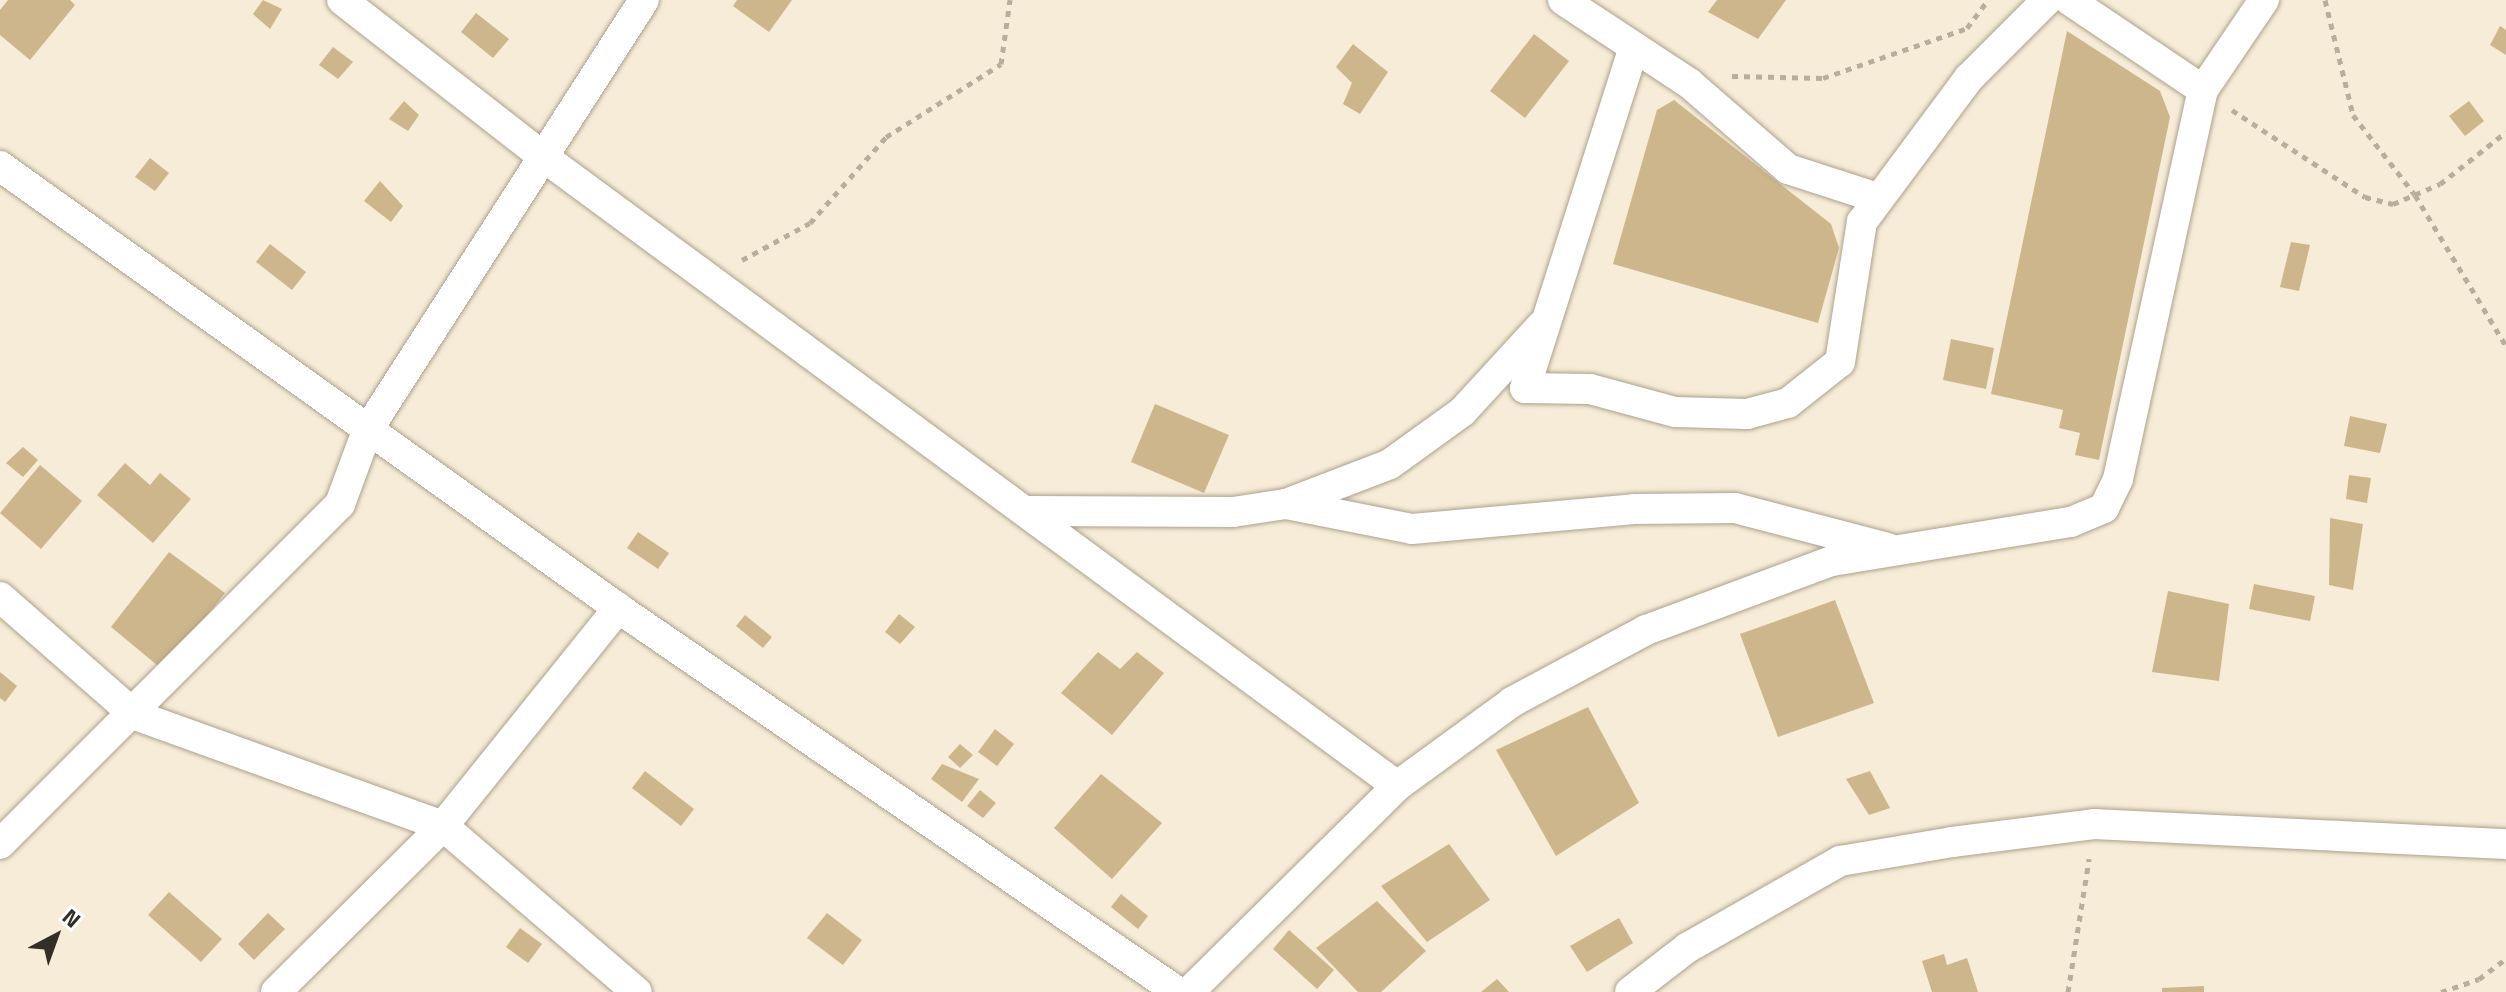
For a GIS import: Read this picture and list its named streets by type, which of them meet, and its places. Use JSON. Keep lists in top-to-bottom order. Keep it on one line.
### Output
{"north":"top right"}
